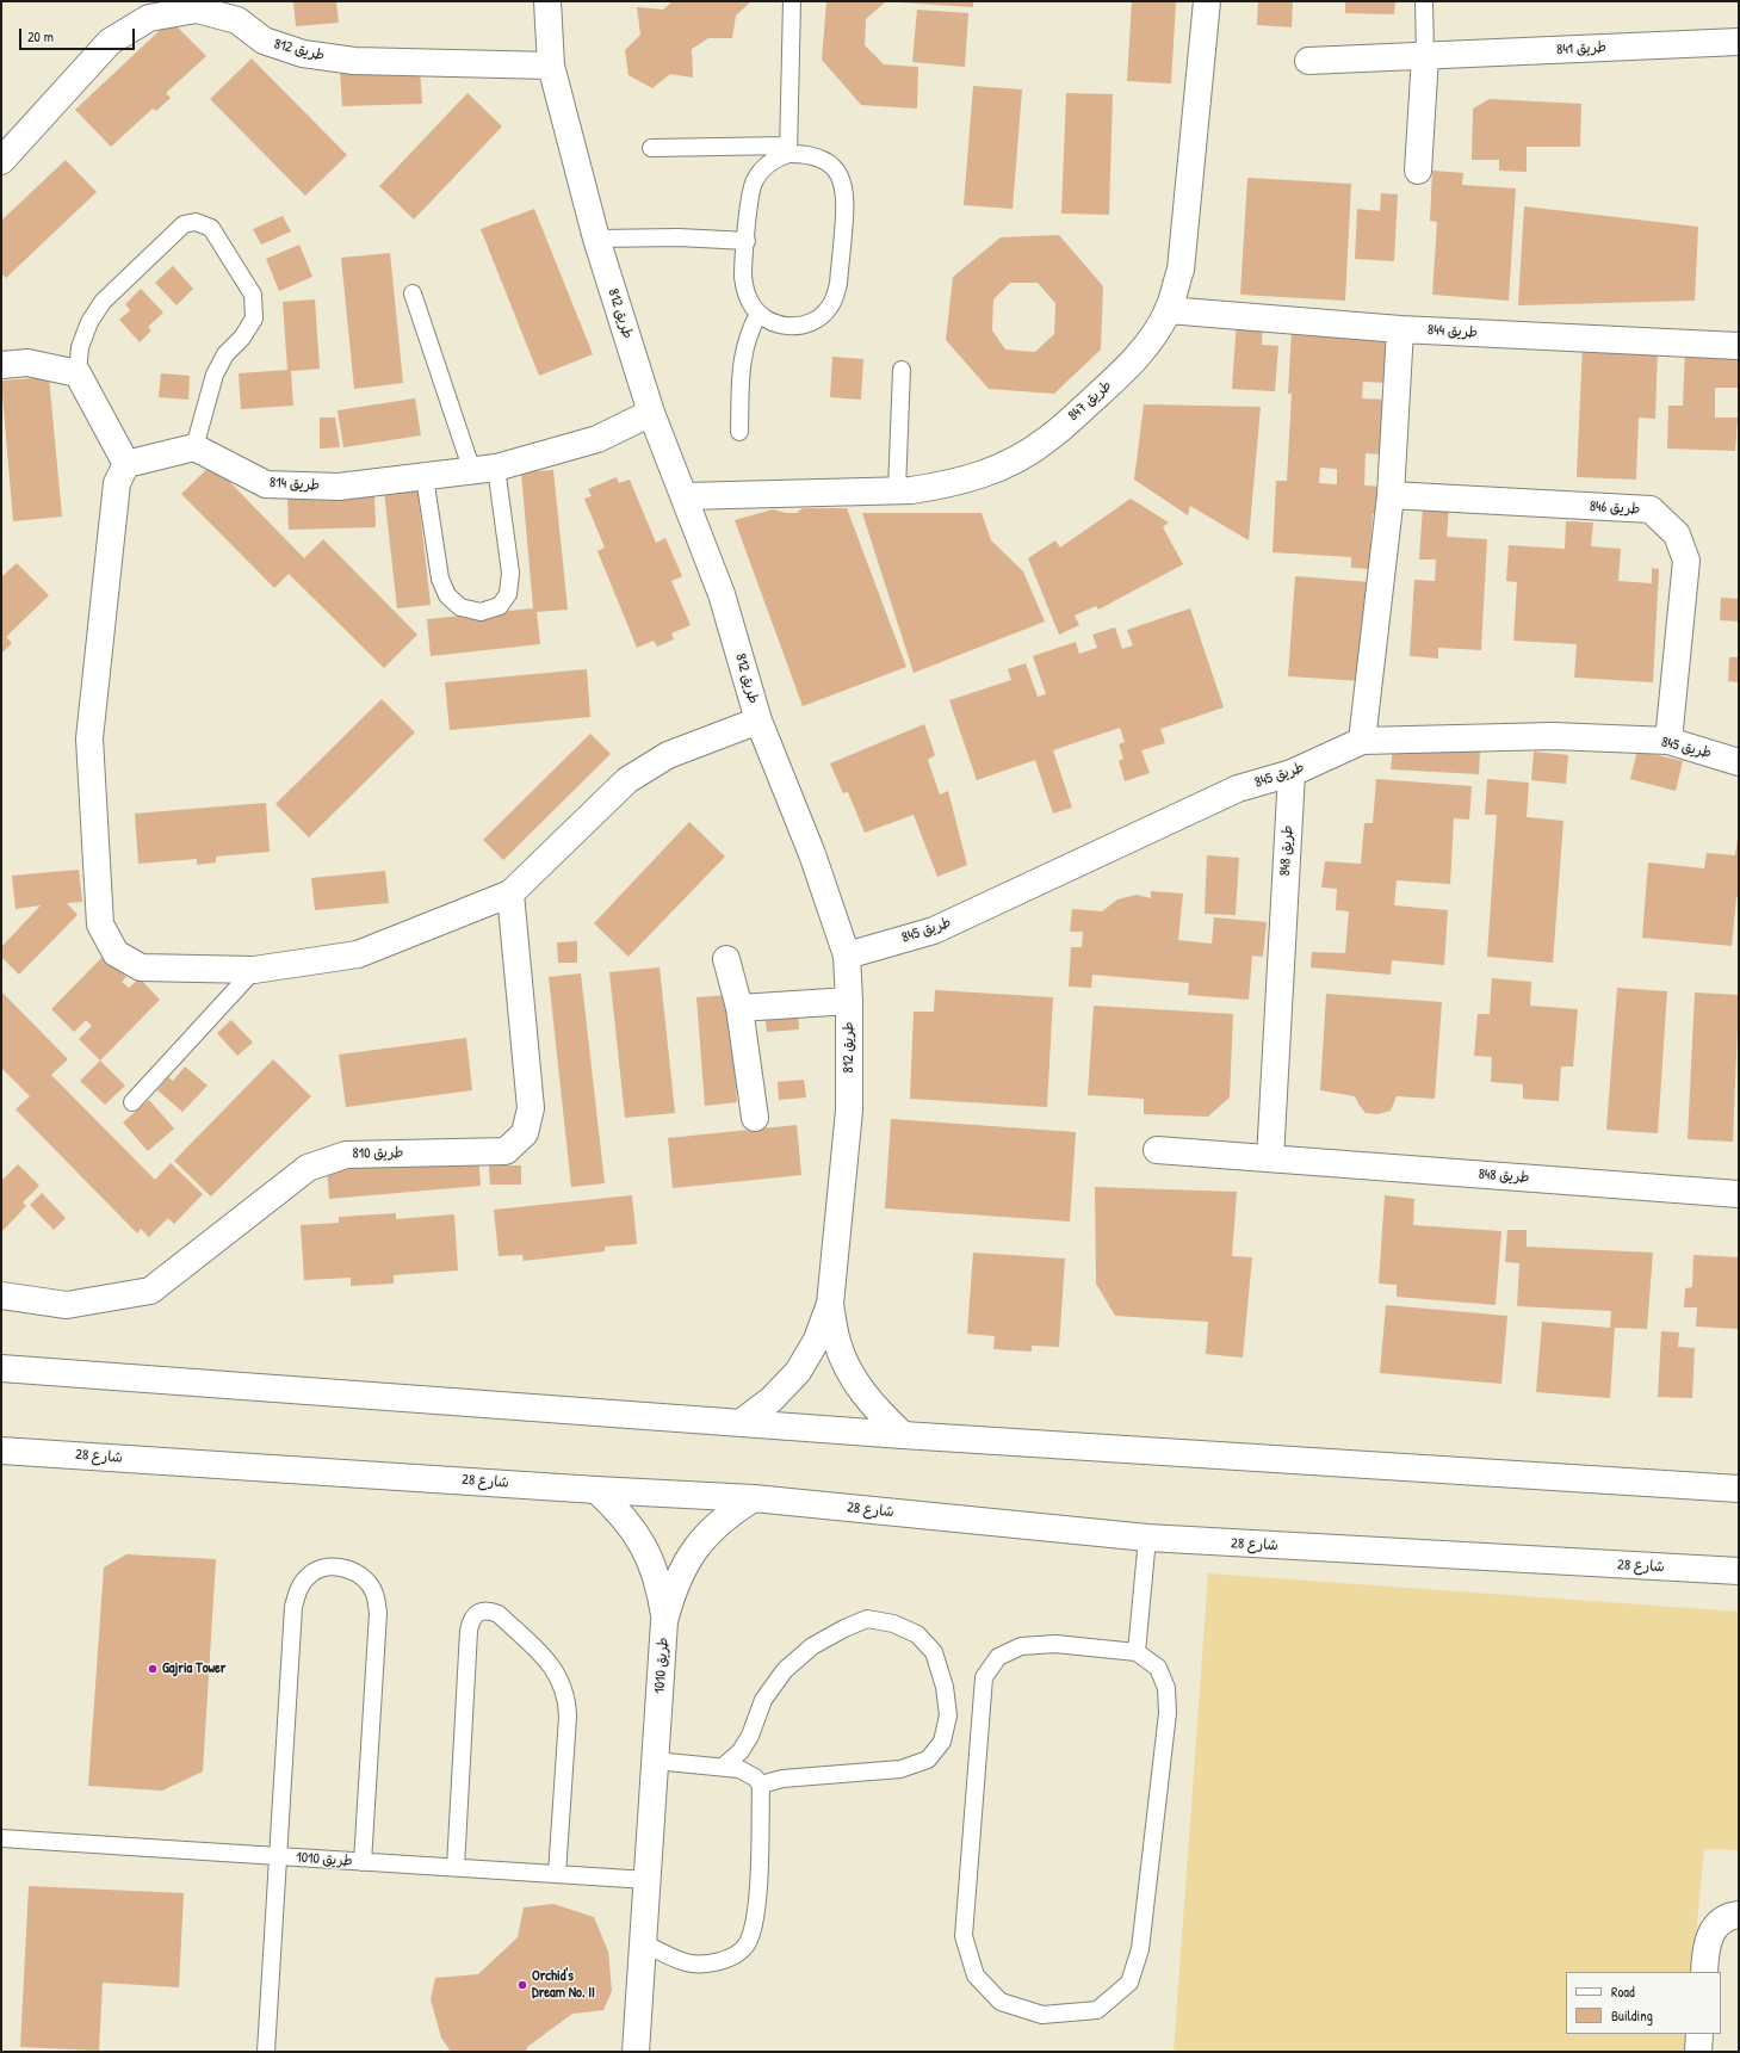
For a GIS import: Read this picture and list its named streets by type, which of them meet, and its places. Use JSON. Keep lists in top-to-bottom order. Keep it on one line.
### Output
{"streets":{"street":["طريق 841","طريق 812","طريق 844","طريق 847","طريق 814","طريق 846","طريق 845","طريق 848","طريق 810","شارع 28","طريق 1010"]},"crossings":[["طريق 812","طريق 847"],["طريق 812","طريق 814"],["طريق 812","طريق 845"],["طريق 844","طريق 847"],["طريق 846","طريق 845"],["طريق 845","طريق 848"],["شارع 28","طريق 1010"]],"places":["Gajria Tower","Orchid's Dream No. II"],"legend":["Road","Building"],"scale_bar":"20 m"}
